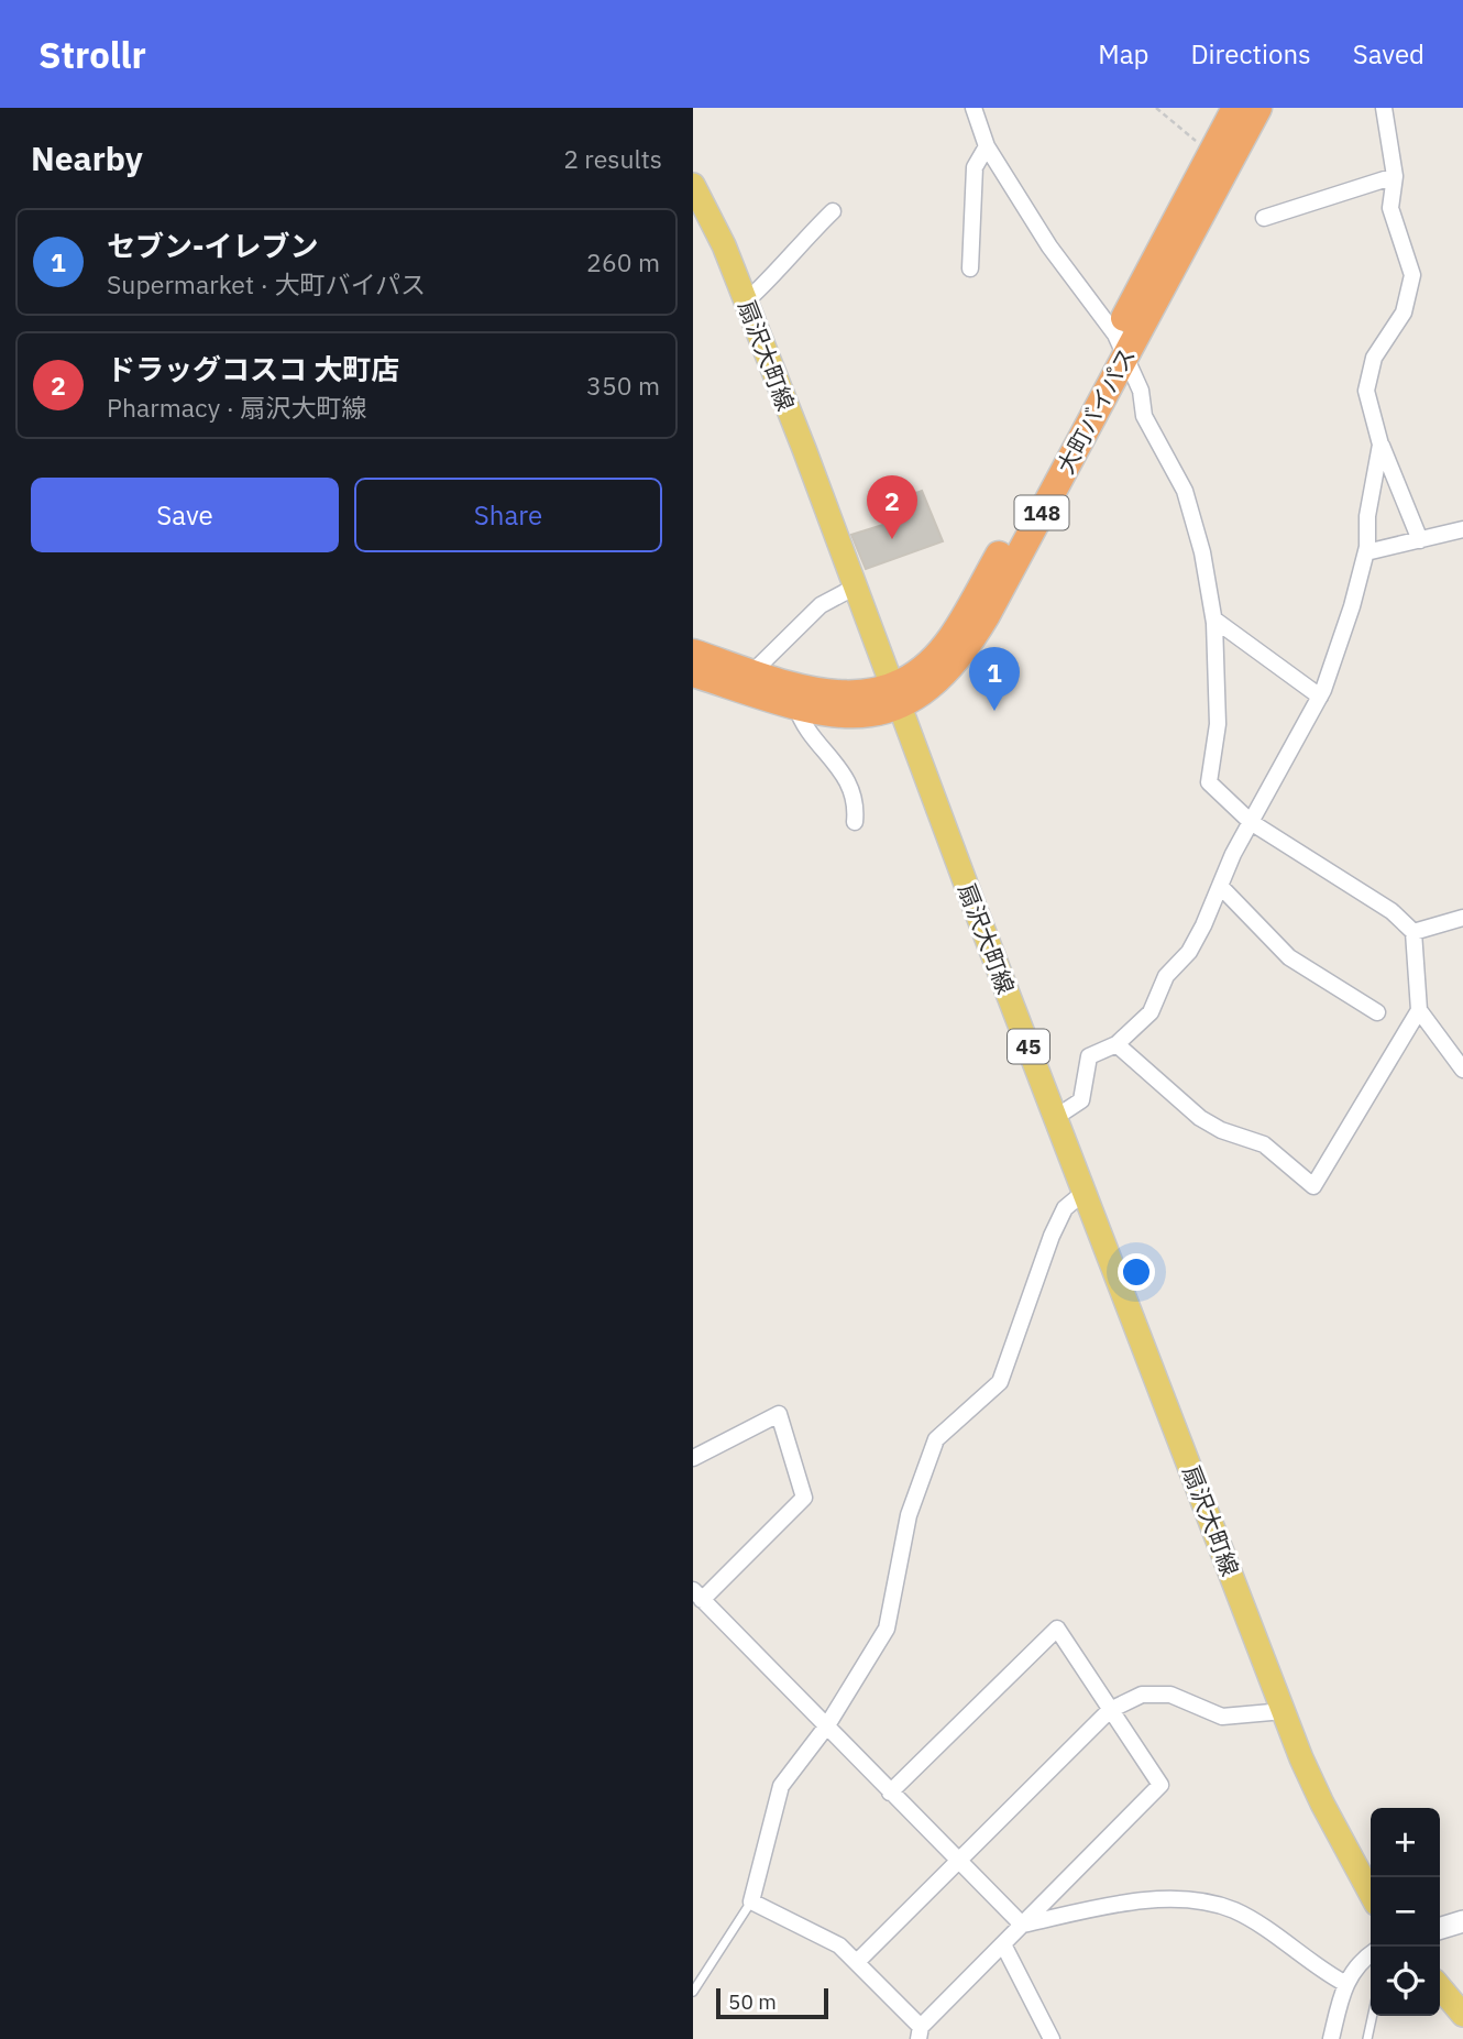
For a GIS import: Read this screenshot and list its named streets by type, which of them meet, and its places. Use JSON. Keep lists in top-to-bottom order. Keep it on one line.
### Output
{"streets":{"highway":["大町バイパス","148"],"main road":["扇沢大町線","45"]},"crossings":[["扇沢大町線","大町バイパス"]],"scale_bar":"50 m","page":{"header":"Strollr","nav":["Map","Directions","Saved"],"heading":["Nearby","2 results"],"list":[{"mark":"1","name":"セブン-イレブン","note":"Supermarket · 大町バイパス","value":"260 m"},{"mark":"2","name":"ドラッグコスコ 大町店","note":"Pharmacy · 扇沢大町線","value":"350 m"}],"buttons":["Save","Share"],"pins":["2","1"],"map_buttons":["+","−"],"scale":"50 m"}}
